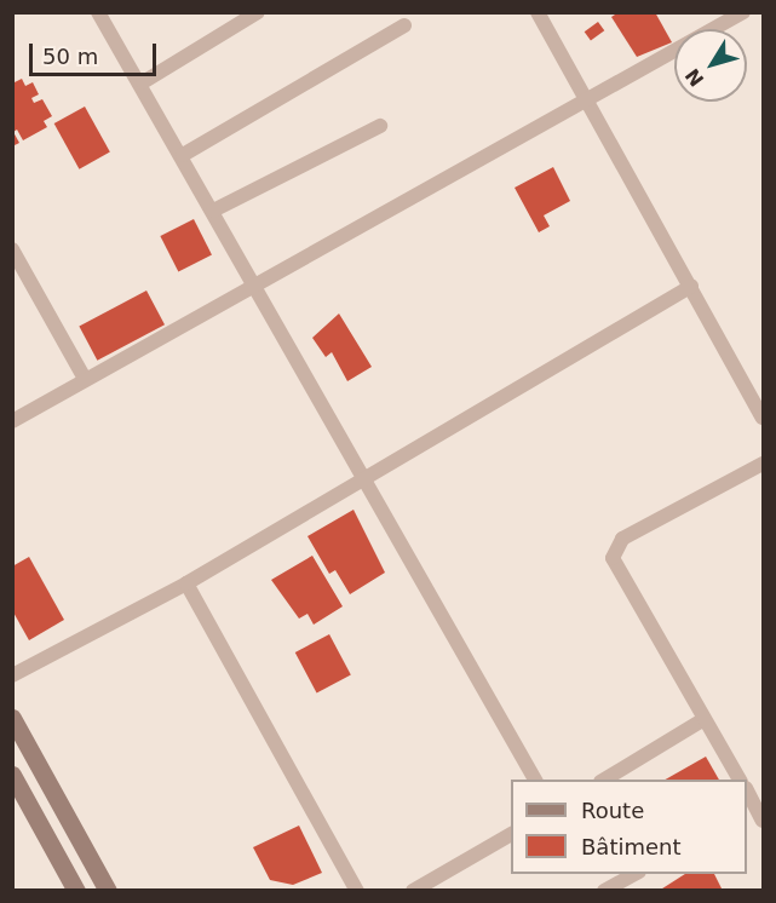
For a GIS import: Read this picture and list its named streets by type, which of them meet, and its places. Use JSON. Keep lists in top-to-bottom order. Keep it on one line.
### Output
{"legend":["Route","Bâtiment"],"scale_bar":"50 m","north":"bottom left"}
